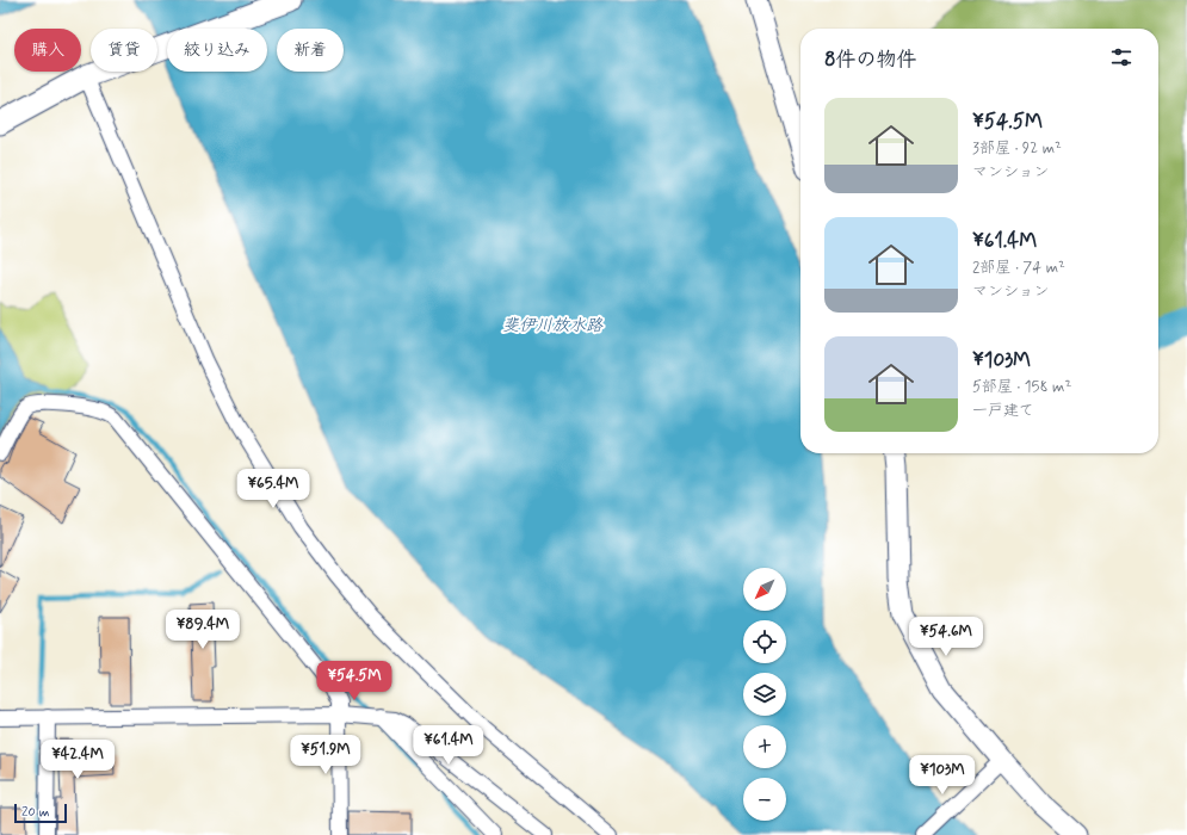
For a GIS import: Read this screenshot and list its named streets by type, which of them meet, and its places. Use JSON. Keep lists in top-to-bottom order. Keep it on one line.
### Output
{"water":["斐伊川放水路"],"scale_bar":"20 m","north":"bottom left","page":{"chip":["購入","賃貸","絞り込み","新着"],"heading":"8件の物件","list":[{"name":"¥54.5M","note":"3部屋 · 92 m² · マンション"},{"name":"¥61.4M","note":"2部屋 · 74 m² · マンション"},{"name":"¥103M","note":"5部屋 · 158 m² · 一戸建て"}],"price":["¥65.4M","¥89.4M","¥54.6M","¥54.5M","¥61.4M","¥51.9M","¥42.4M","¥103M"],"map_buttons":["+","−"],"scale":"20 m"}}
